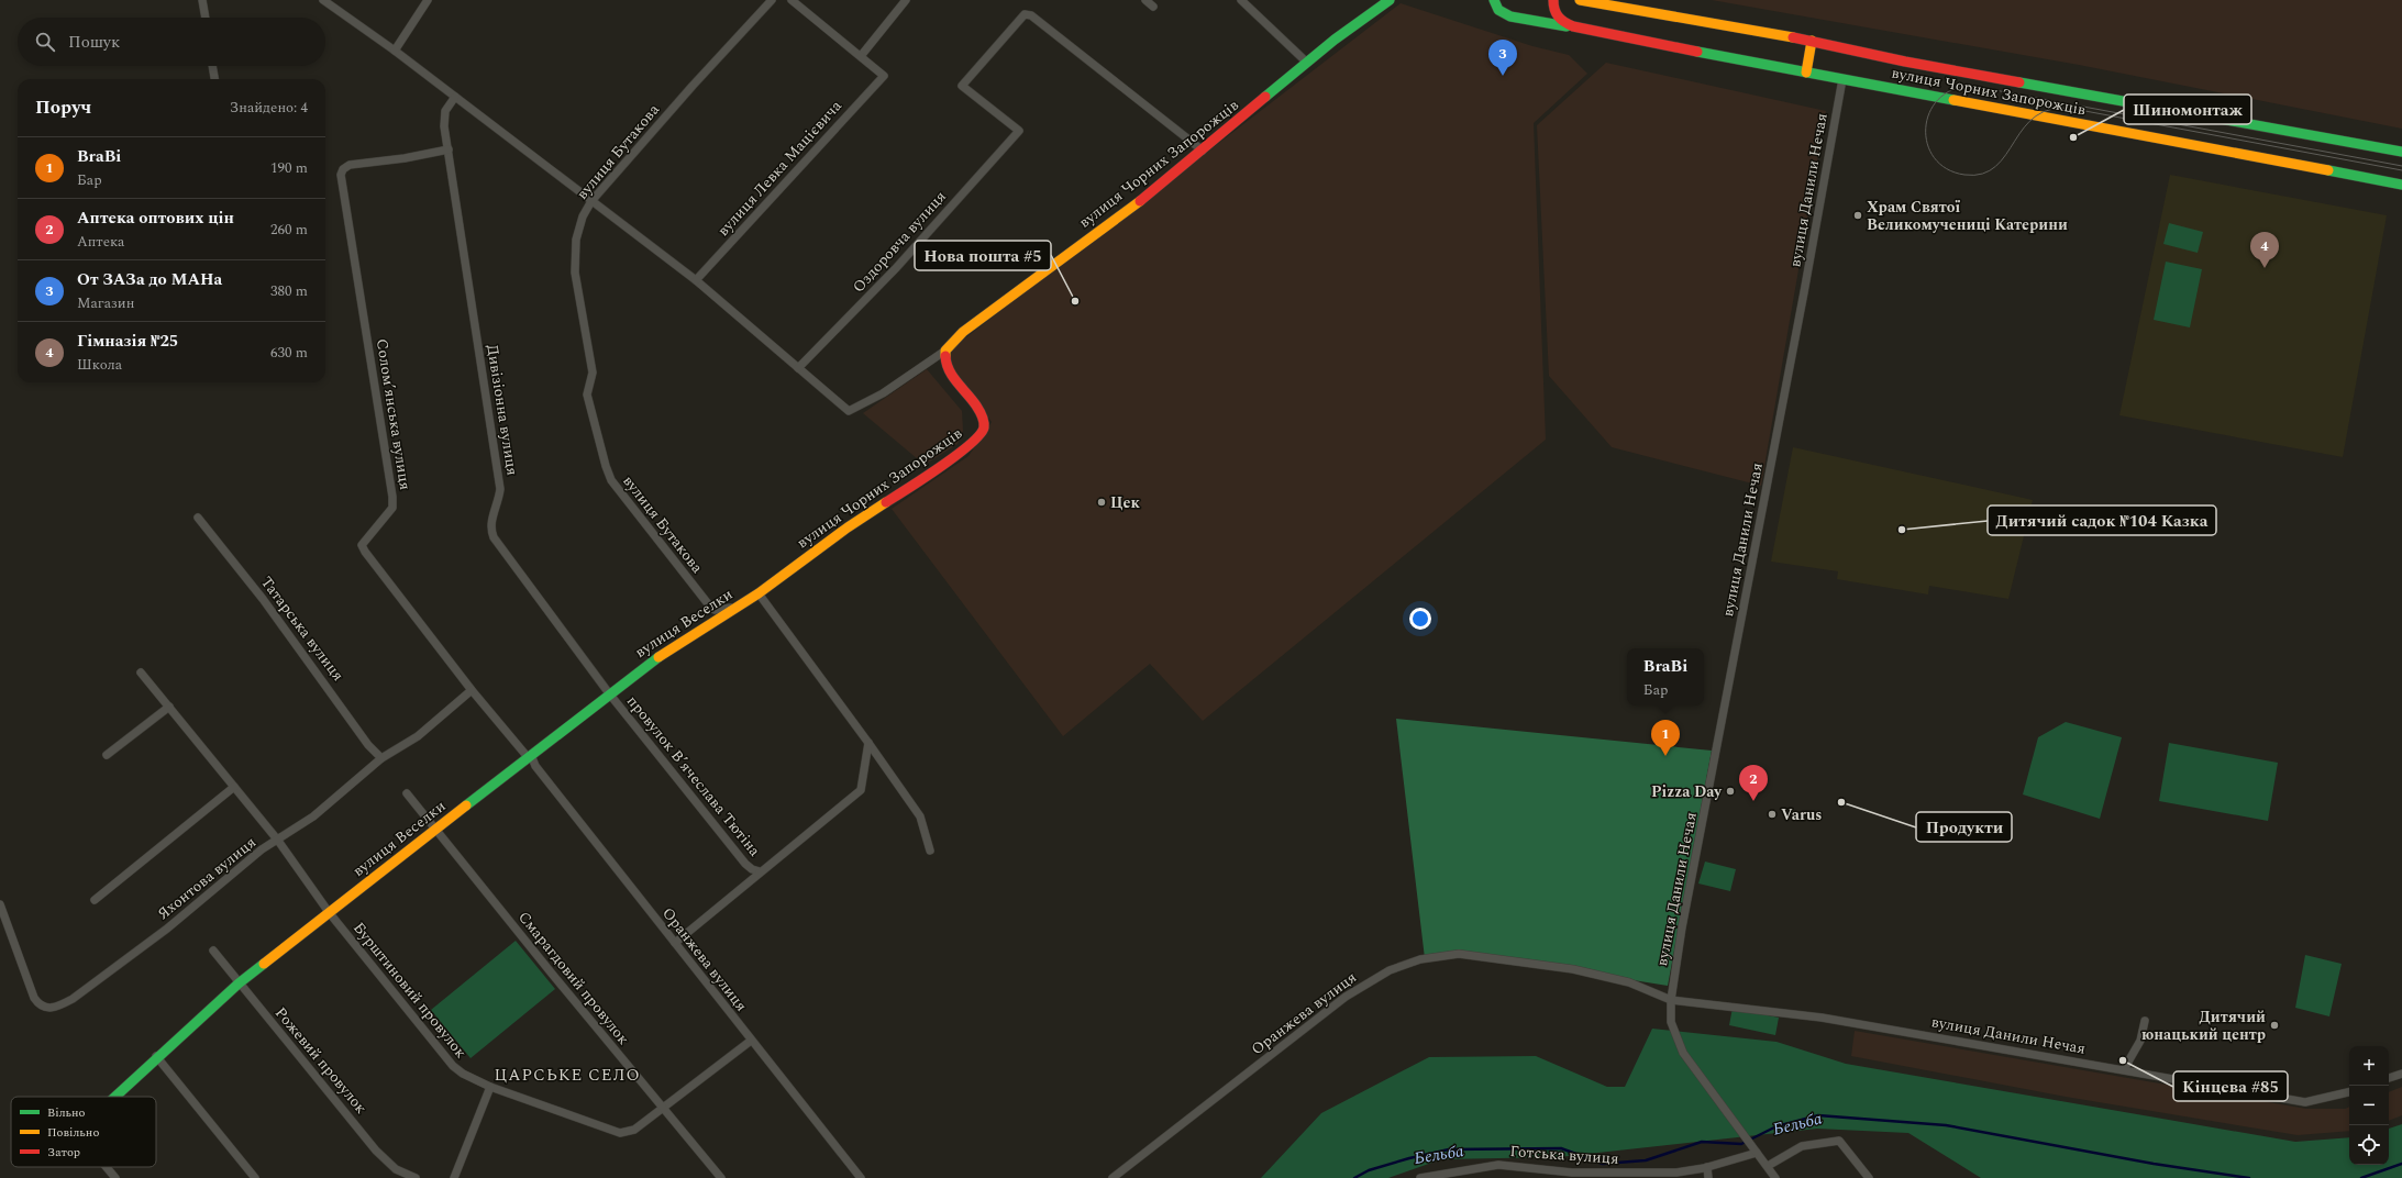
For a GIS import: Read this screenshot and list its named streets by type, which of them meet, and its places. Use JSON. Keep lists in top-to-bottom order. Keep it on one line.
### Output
{"streets":{"street":["вулиця Чорних Запорожців","вулиця Бутакова","вулиця Левка Мацієвича","вулиця Данили Нечая","Оздоровча вулиця","Дивізіонна вулиця","Соломʼянська вулиця","вулиця Веселки","Татарська вулиця","провулок Вʼячеслава Тютіна","Яхонтова вулиця","Оранжева вулиця","Смарагдовий провулок","Бурштиновий провулок","Рожевий провулок","Готська вулиця"]},"crossings":[["вулиця Чорних Запорожців","вулиця Данили Нечая"],["вулиця Чорних Запорожців","Оздоровча вулиця"],["вулиця Чорних Запорожців","вулиця Веселки"],["вулиця Бутакова","вулиця Веселки"],["вулиця Данили Нечая","Оранжева вулиця"],["Дивізіонна вулиця","Соломʼянська вулиця"],["Дивізіонна вулиця","вулиця Веселки"],["Дивізіонна вулиця","провулок Вʼячеслава Тютіна"],["Соломʼянська вулиця","вулиця Веселки"],["Соломʼянська вулиця","Яхонтова вулиця"],["Соломʼянська вулиця","Оранжева вулиця"],["вулиця Веселки","провулок Вʼячеслава Тютіна"],["вулиця Веселки","Оранжева вулиця"],["вулиця Веселки","Смарагдовий провулок"],["вулиця Веселки","Бурштиновий провулок"],["вулиця Веселки","Рожевий провулок"],["Татарська вулиця","Яхонтова вулиця"],["провулок Вʼячеслава Тютіна","Оранжева вулиця"],["Яхонтова вулиця","Бурштиновий провулок"],["Оранжева вулиця","Бурштиновий провулок"],["Смарагдовий провулок","Бурштиновий провулок"]],"districts":["ЦАРСЬКЕ СЕЛО"],"water":["Бельба"],"places":["Шиномонтаж","Храм Святої Великомучениці Катерини","Нова пошта #5","Цек","Дитячий садок №104 Казка","Pizza Day","Продукти","Varus","Дитячий юнацький центр","Кінцева #85"],"legend":["Вільно","Повільно","Затор"],"page":{"search":"Пошук","pins":["3","4","1","2"],"heading":["Поруч","Знайдено: 4"],"list":[{"mark":"1","name":"BraBi","note":"Бар","value":"190 m"},{"mark":"2","name":"Аптека оптових цін","note":"Аптека","value":"260 m"},{"mark":"3","name":"От ЗАЗа до МАНа","note":"Магазин","value":"380 m"},{"mark":"4","name":"Гімназія №25","note":"Школа","value":"630 m"}],"popup":["BraBi","Бар"],"map_buttons":["+","−"]}}
